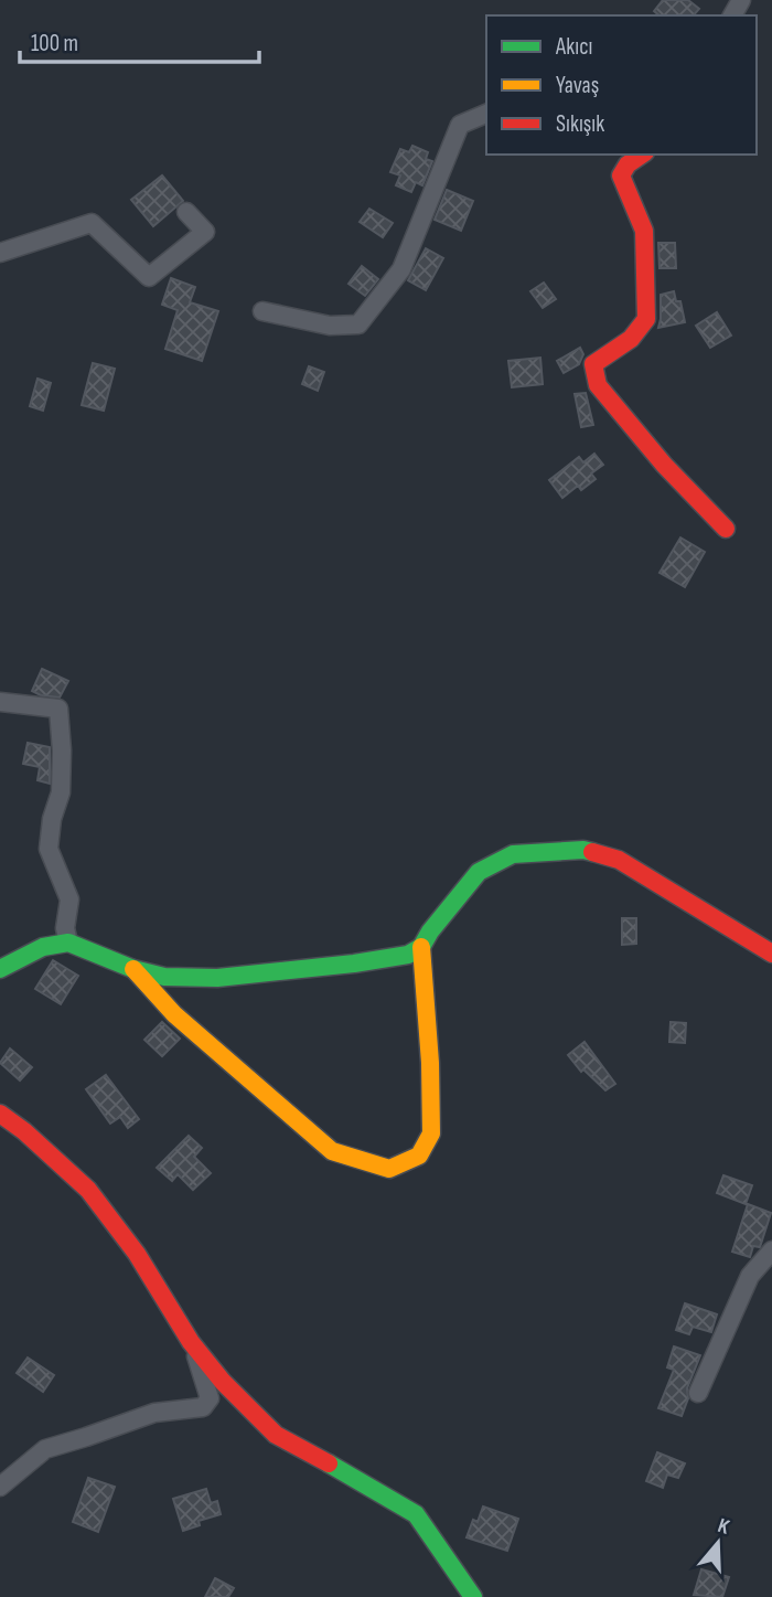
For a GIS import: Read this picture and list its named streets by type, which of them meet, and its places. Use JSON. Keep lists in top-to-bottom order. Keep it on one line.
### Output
{"legend":["Akıcı","Yavaş","Sıkışık"],"scale_bar":"100 m","north":"top"}
